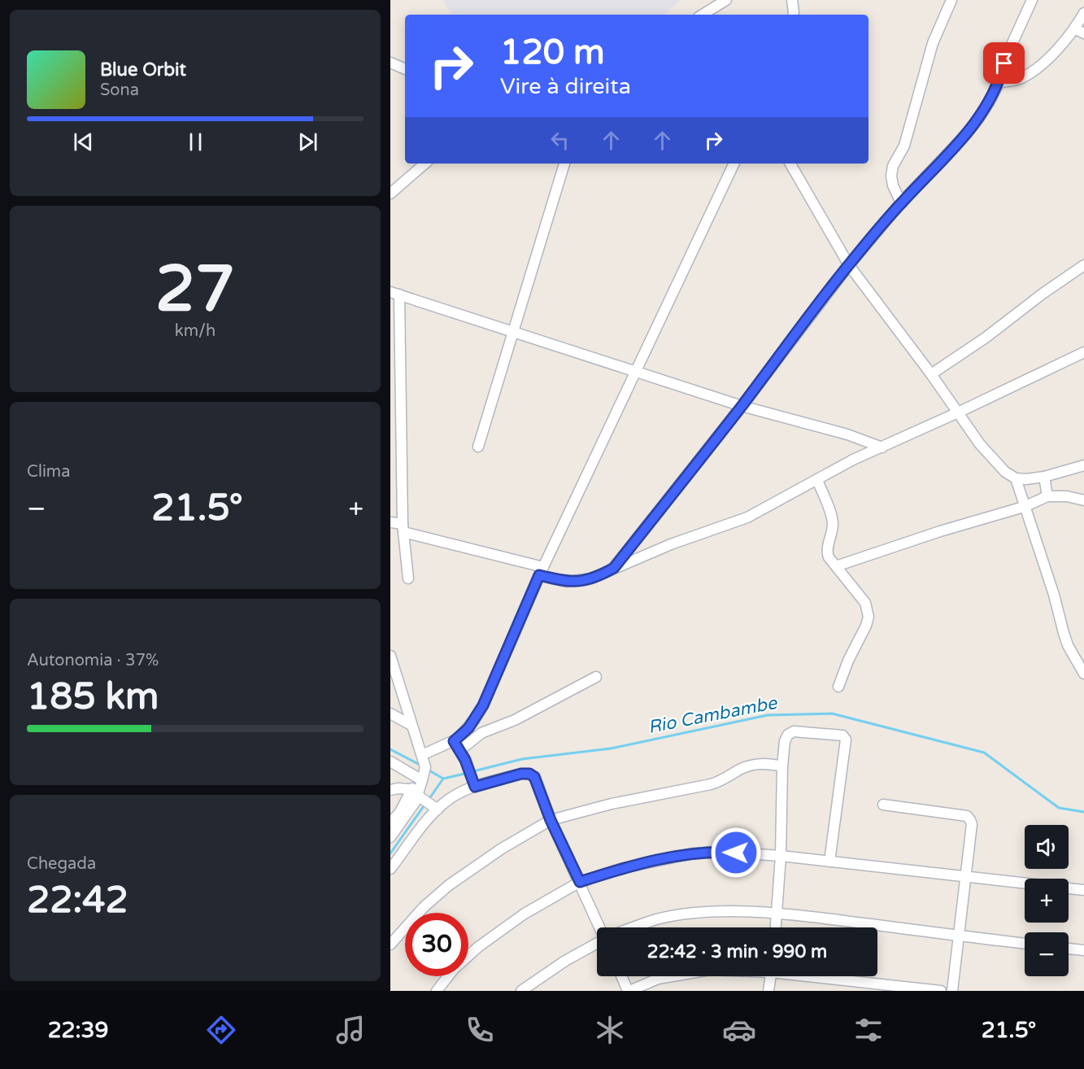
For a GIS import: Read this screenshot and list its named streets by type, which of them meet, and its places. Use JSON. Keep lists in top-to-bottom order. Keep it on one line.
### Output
{"water":["Rio Cambambe"],"page":{"turn":["120 m","Vire à direita"],"song":["Blue Orbit","Sona"],"tile":[["27","km/h"],"Clima",["Autonomia · 37%","185 km"],["Chegada","22:42"]],"heat":["−","21.5°","+"],"map_buttons":["+","−"],"limit":"30","trip":"22:42 · 3 min · 990 m","tabs":["22:39","21.5°"]}}
